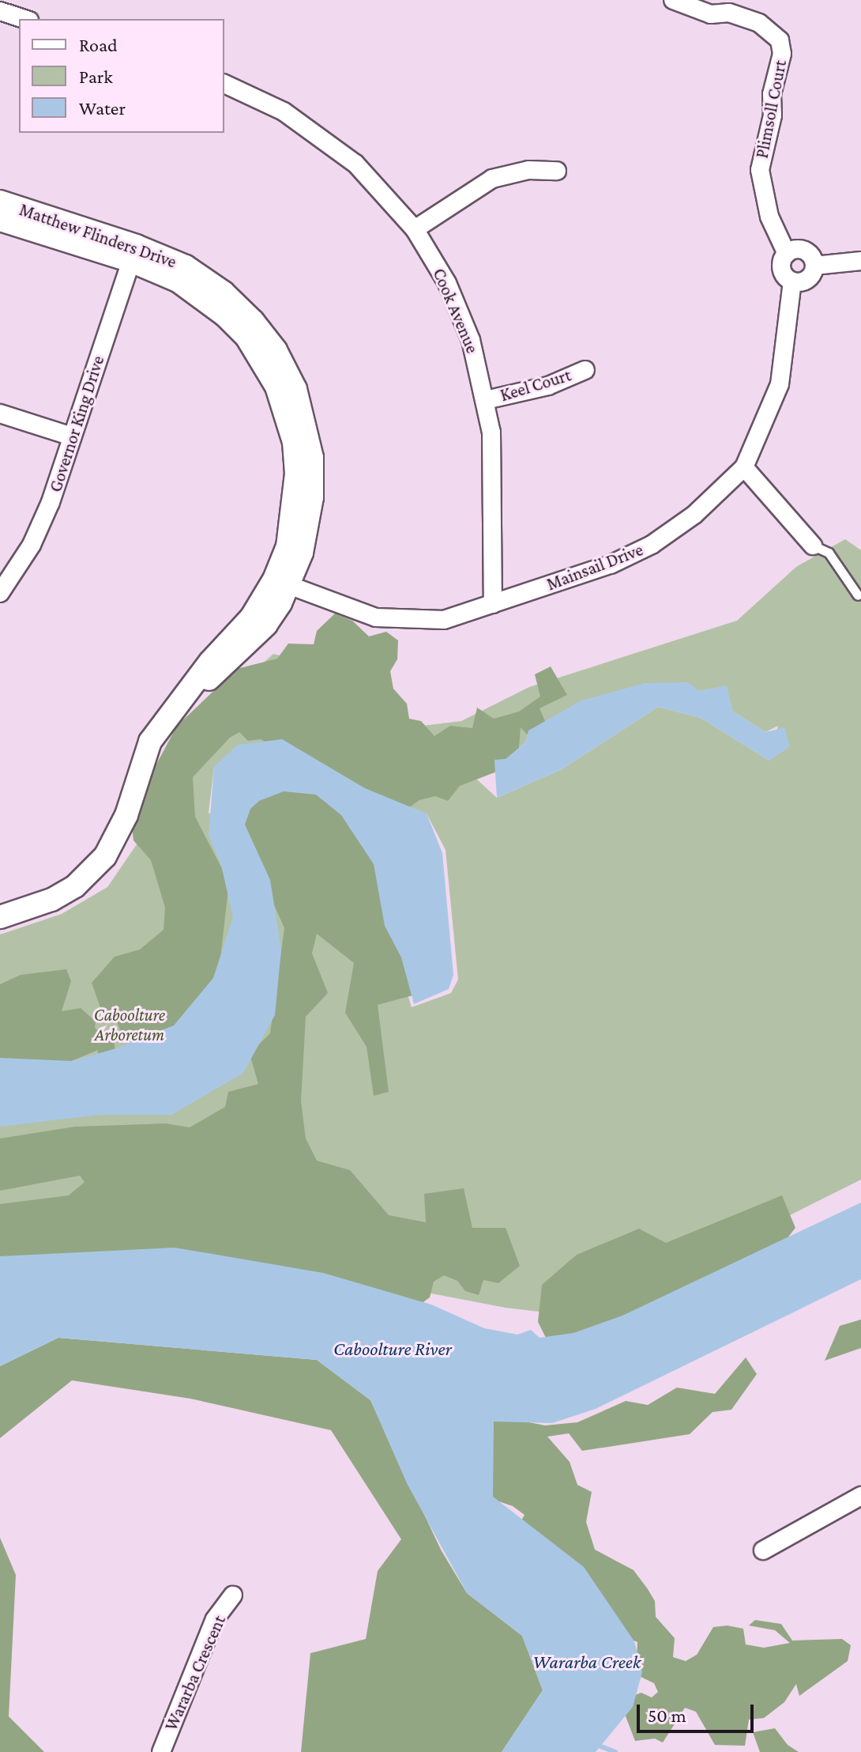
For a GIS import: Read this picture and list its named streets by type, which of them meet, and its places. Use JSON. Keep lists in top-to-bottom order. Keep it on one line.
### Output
{"streets":{"street":["Plimsoll Court","Matthew Flinders Drive","Cook Avenue","Keel Court","Governor King Drive","Mainsail Drive","Wararba Crescent"]},"crossings":[["Plimsoll Court","Mainsail Drive"],["Matthew Flinders Drive","Governor King Drive"],["Matthew Flinders Drive","Mainsail Drive"],["Cook Avenue","Keel Court"],["Cook Avenue","Mainsail Drive"]],"water":["Caboolture River","Wararba Creek"],"parks":["Caboolture Arboretum"],"legend":["Road","Park","Water"],"scale_bar":"50 m"}
